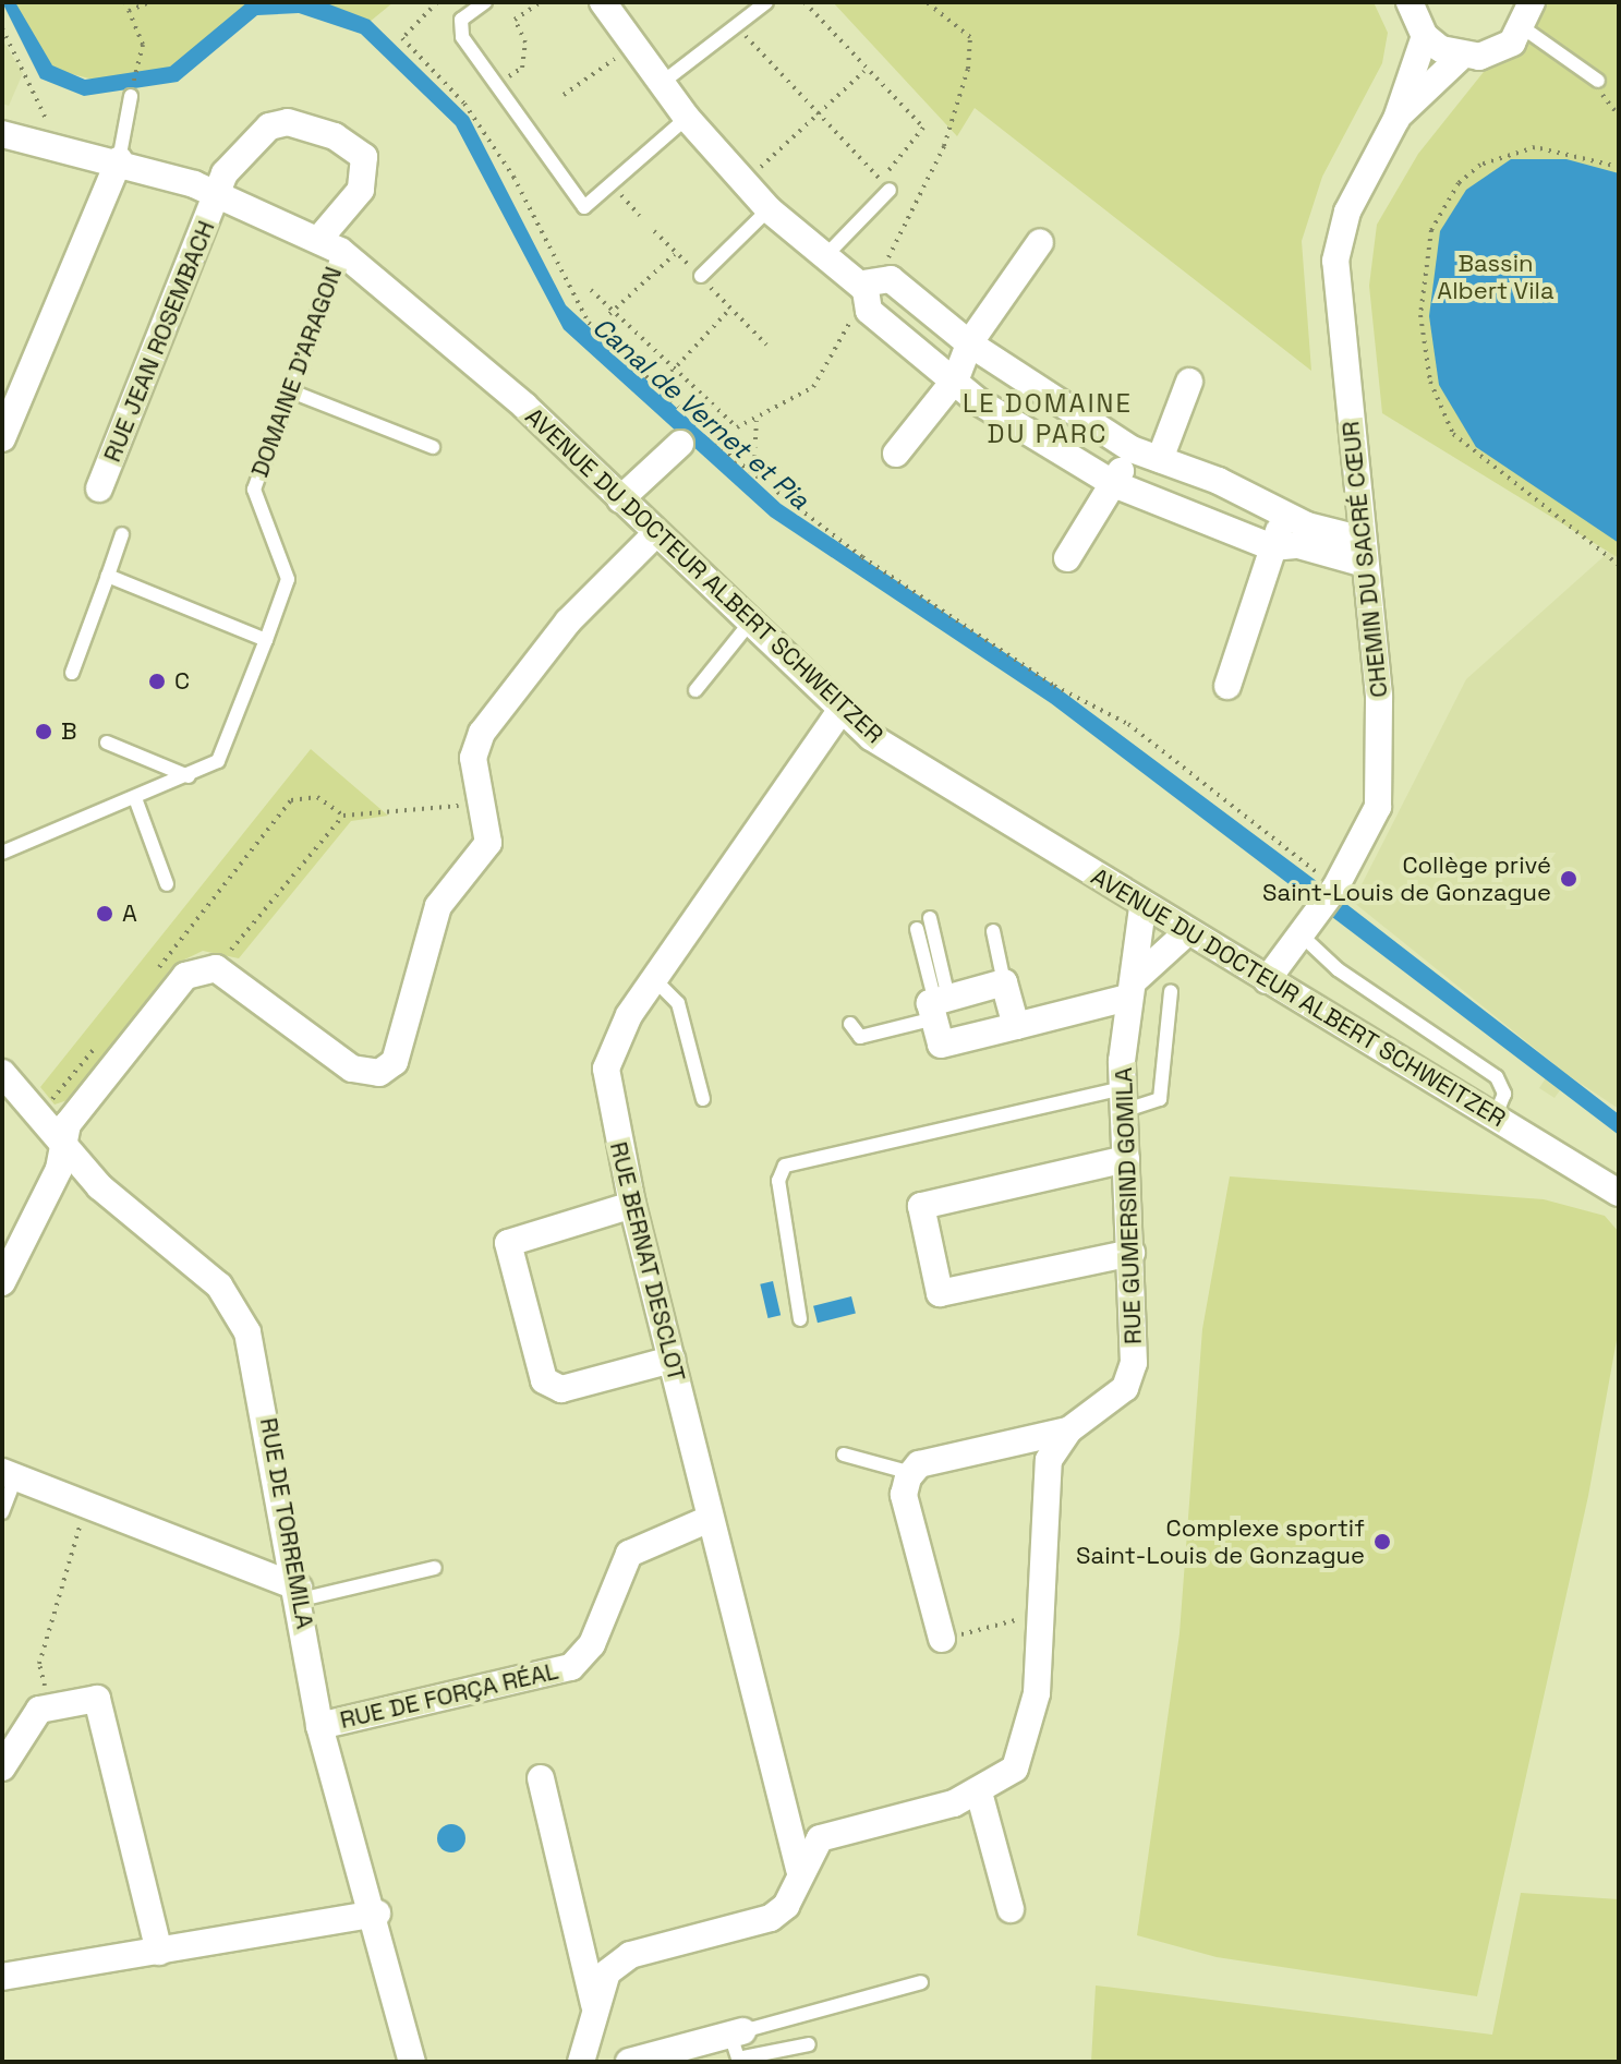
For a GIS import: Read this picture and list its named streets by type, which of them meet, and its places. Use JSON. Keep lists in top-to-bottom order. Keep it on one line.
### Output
{"streets":{"street":["RUE JEAN ROSEMBACH","CHEMIN DU SACRÉ CŒUR","AVENUE DU DOCTEUR ALBERT SCHWEITZER","RUE GUMERSIND GOMILA","RUE BERNAT DESCLOT","RUE DE TORREMILA","RUE DE FORÇA RÉAL"],"lane":["DOMAINE D'ARAGON"]},"crossings":[["RUE JEAN ROSEMBACH","DOMAINE D'ARAGON"],["RUE JEAN ROSEMBACH","AVENUE DU DOCTEUR ALBERT SCHWEITZER"],["DOMAINE D'ARAGON","AVENUE DU DOCTEUR ALBERT SCHWEITZER"],["CHEMIN DU SACRÉ CŒUR","AVENUE DU DOCTEUR ALBERT SCHWEITZER"],["AVENUE DU DOCTEUR ALBERT SCHWEITZER","RUE GUMERSIND GOMILA"],["AVENUE DU DOCTEUR ALBERT SCHWEITZER","RUE BERNAT DESCLOT"],["RUE GUMERSIND GOMILA","RUE BERNAT DESCLOT"],["RUE BERNAT DESCLOT","RUE DE FORÇA RÉAL"],["RUE DE TORREMILA","RUE DE FORÇA RÉAL"]],"districts":["LE DOMAINE DU PARC"],"water":["Canal de Vernet et Pia"],"parks":["Bassin Albert Vila"],"places":["C","B","Collège privé Saint-Louis de Gonzague","A","Complexe sportif Saint-Louis de Gonzague"]}
